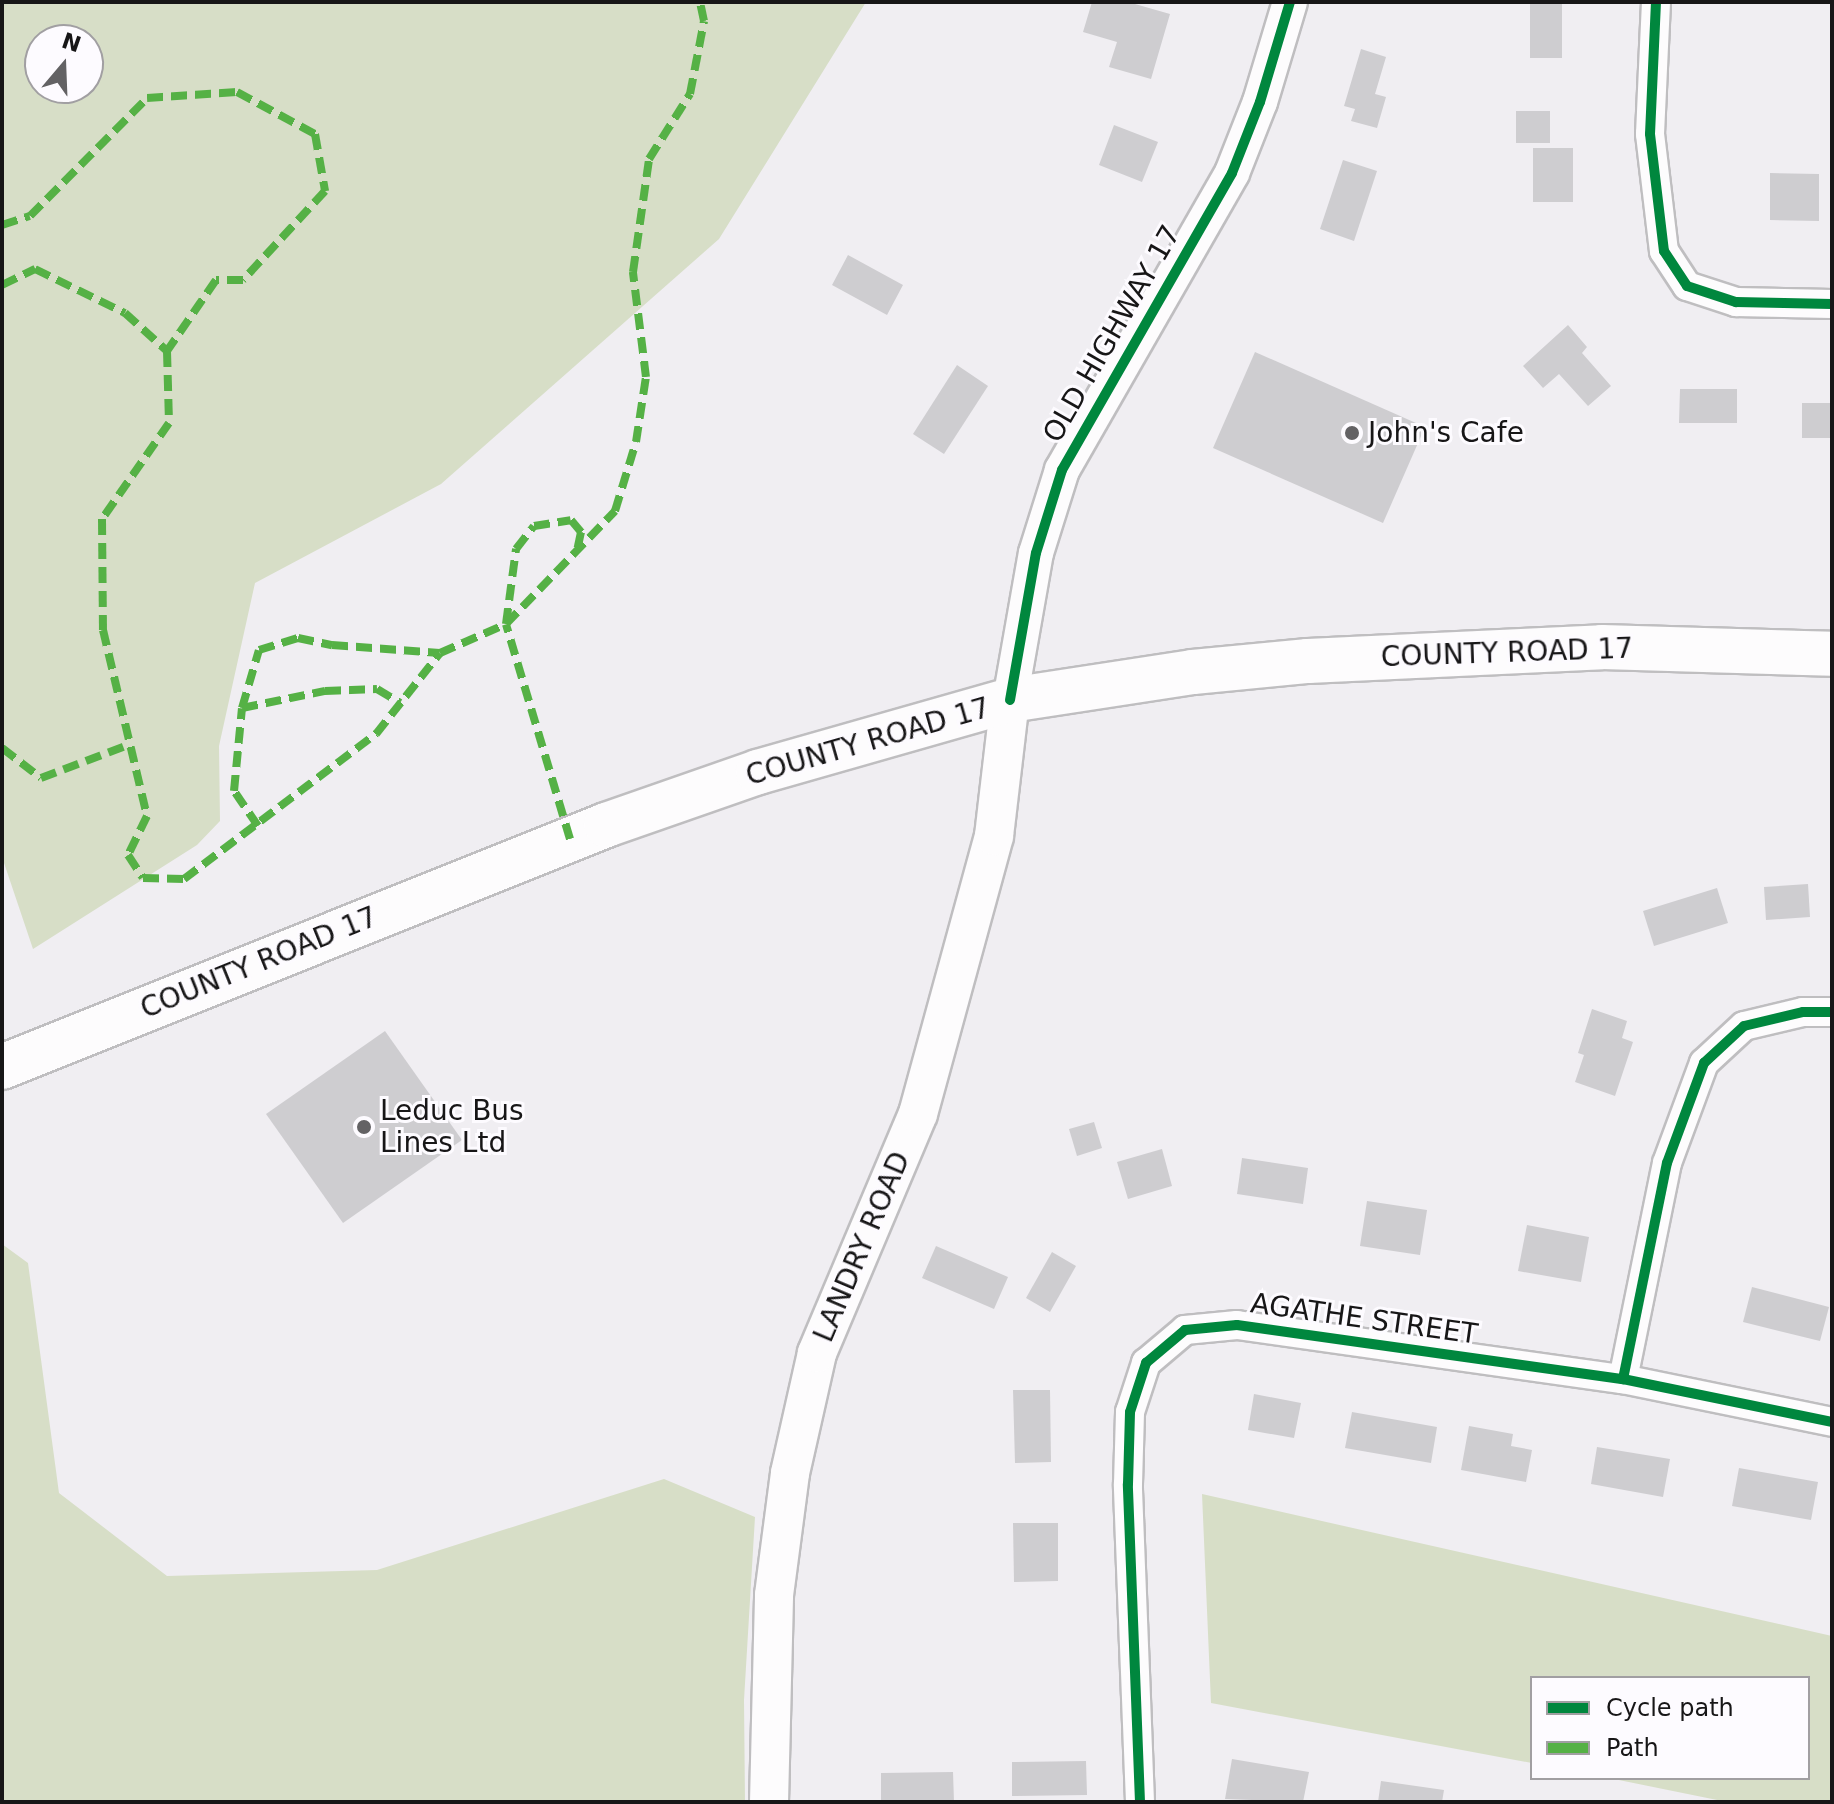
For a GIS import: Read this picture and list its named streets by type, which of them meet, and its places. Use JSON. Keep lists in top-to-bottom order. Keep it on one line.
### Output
{"streets":{"main road":["COUNTY ROAD 17","LANDRY ROAD"],"street":["OLD HIGHWAY 17","AGATHE STREET"]},"crossings":[["OLD HIGHWAY 17","COUNTY ROAD 17"],["OLD HIGHWAY 17","LANDRY ROAD"],["COUNTY ROAD 17","LANDRY ROAD"]],"places":["John's Cafe","Leduc Bus Lines Ltd"],"legend":["Cycle path","Path"],"north":"top"}
